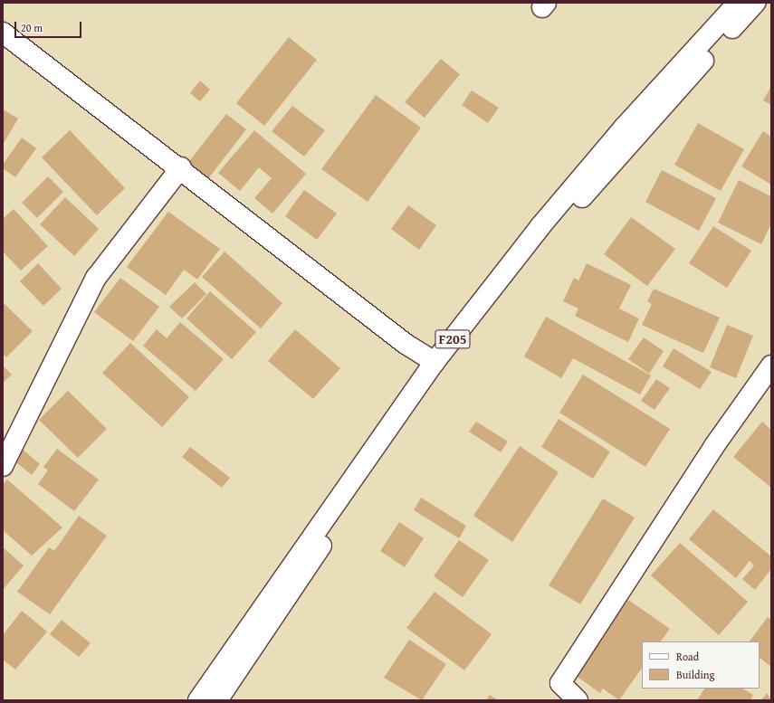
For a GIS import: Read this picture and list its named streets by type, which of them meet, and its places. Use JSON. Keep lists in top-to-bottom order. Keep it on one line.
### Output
{"streets":{"main road":["F205"]},"legend":["Road","Building"],"scale_bar":"20 m"}
